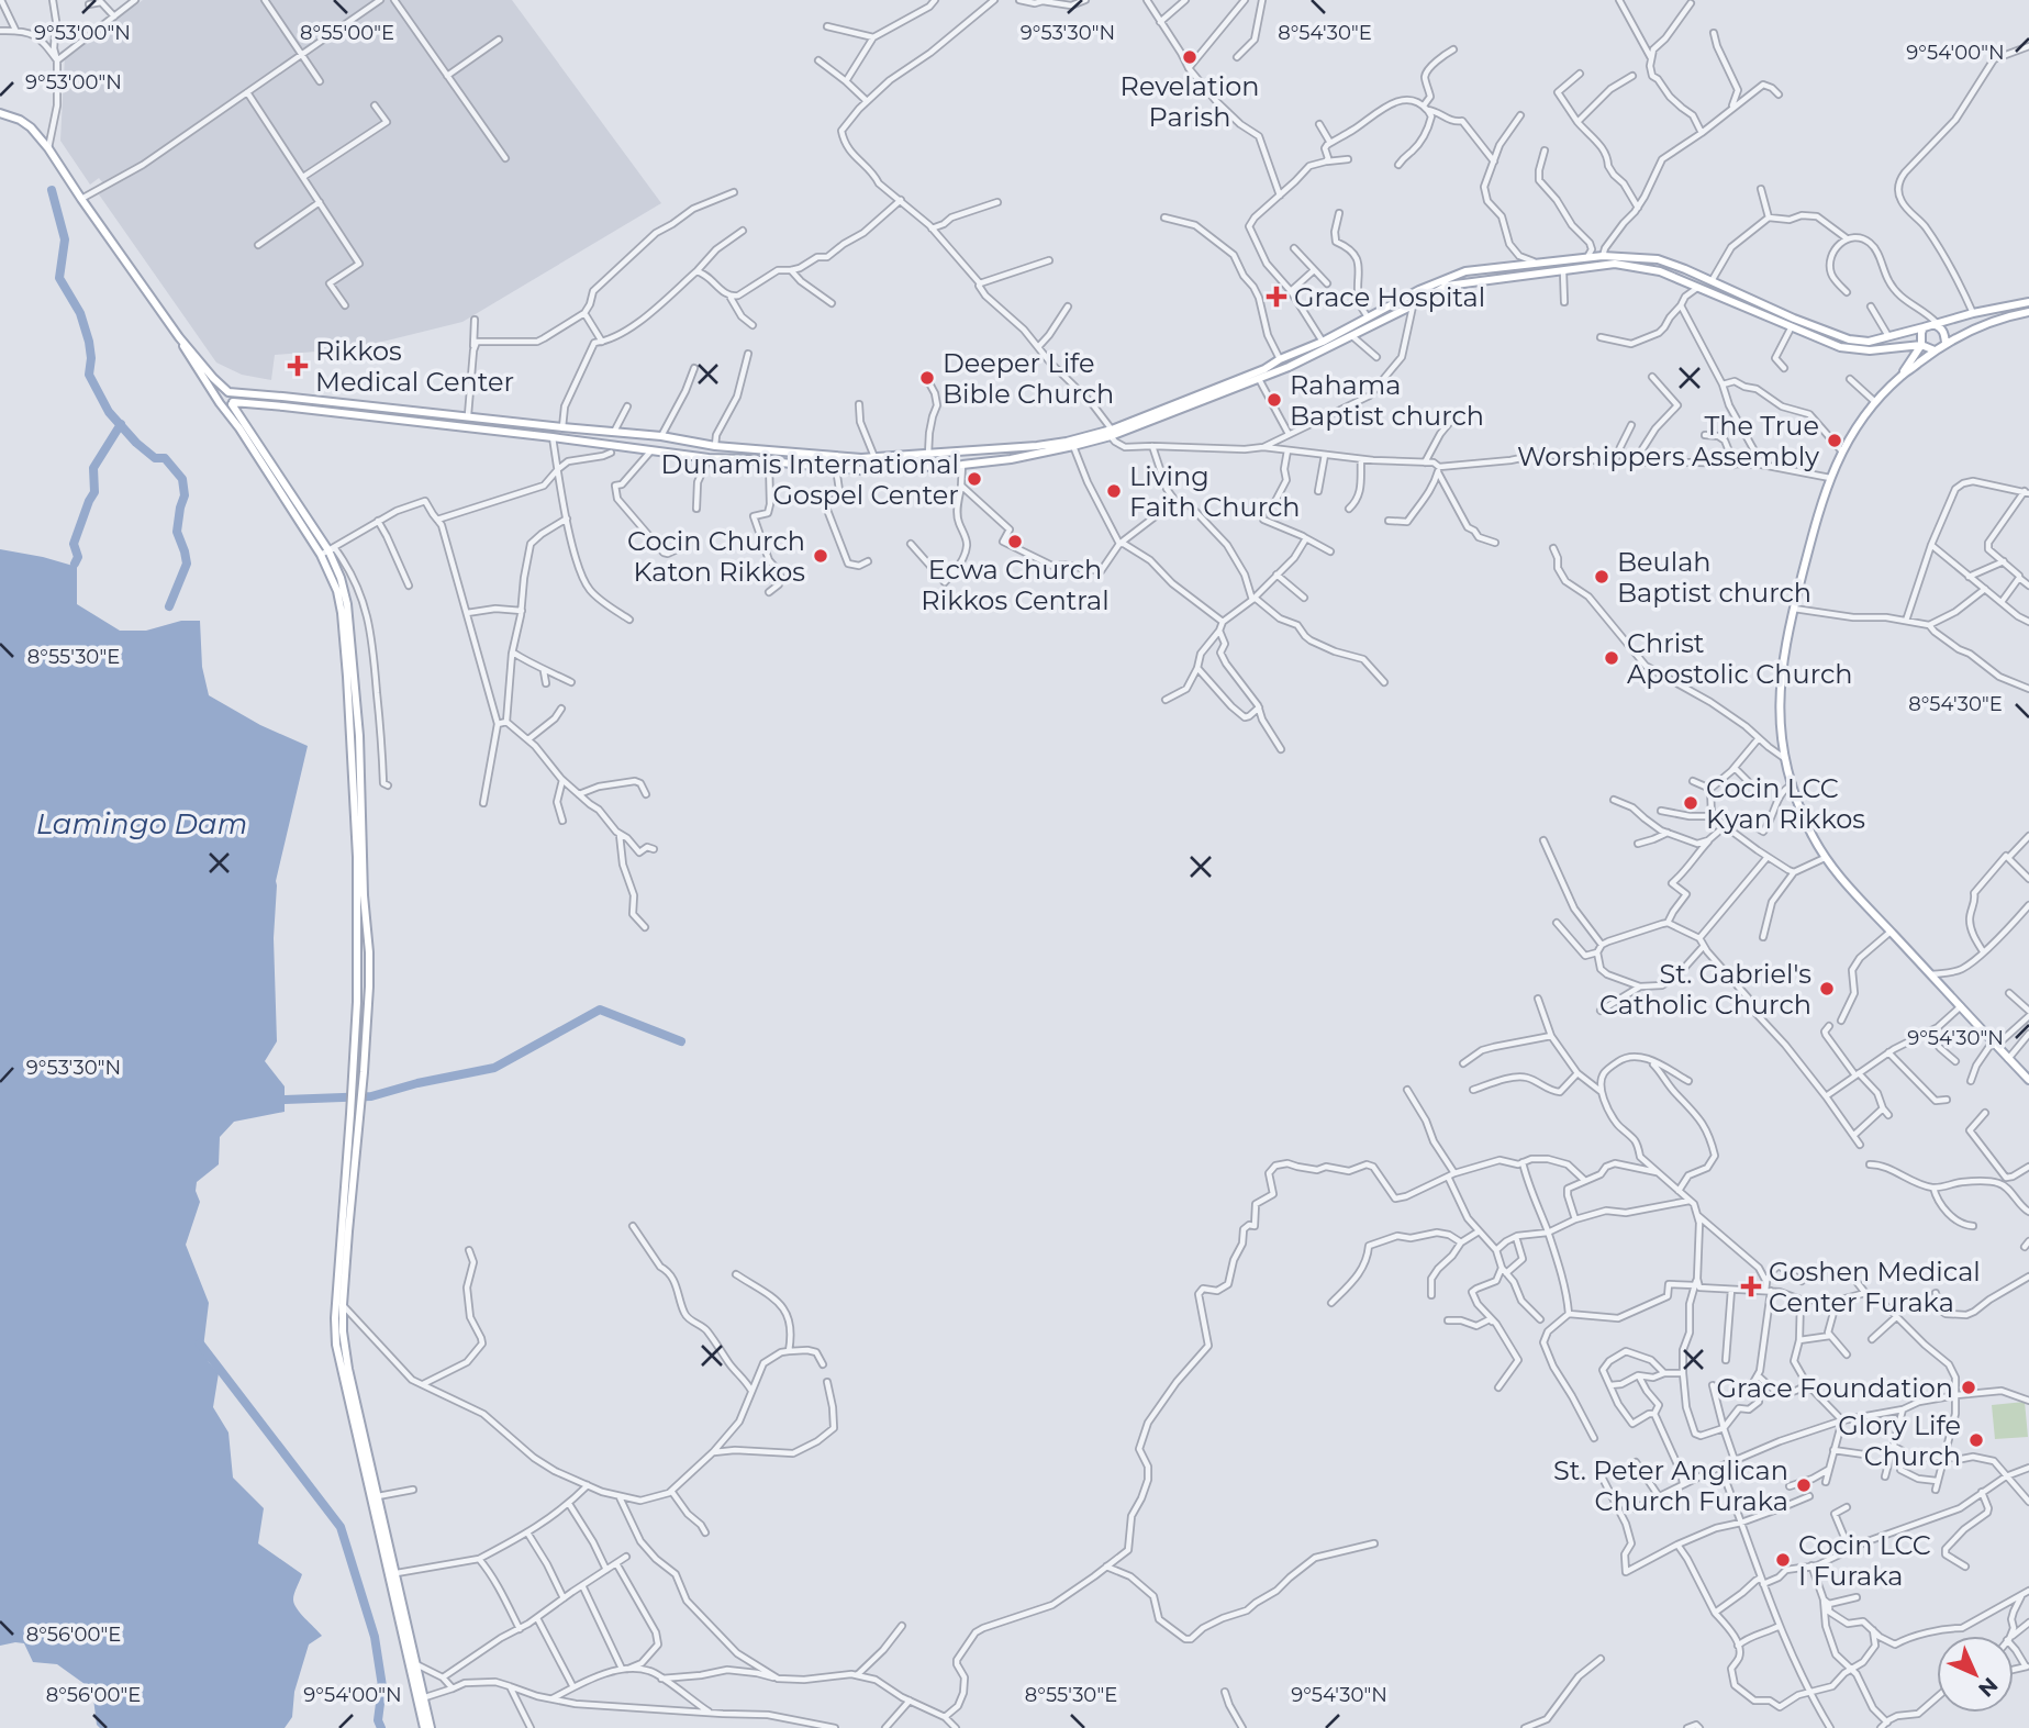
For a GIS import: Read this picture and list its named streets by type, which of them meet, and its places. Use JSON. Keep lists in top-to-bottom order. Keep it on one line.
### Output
{"water":["Lamingo Dam"],"places":{"other":["Revelation Parish","Deeper Life Bible Church","Rahama Baptist church","The True Worshippers Assembly","Dunamis International Gospel Center","Living Faith Church","Ecwa Church Rikkos Central","Cocin Church Katon Rikkos","Beulah Baptist church","Christ Apostolic Church","Cocin LCC Kyan Rikkos","St. Gabriel's Catholic Church","Grace Foundation","Glory Life Church","St. Peter Anglican Church Furaka","Cocin LCC I Furaka"],"health":["Grace Hospital","Rikkos Medical Center","Goshen Medical Center Furaka"]},"north":"bottom right","coordinates":["9°53'00\"N","8°55'00\"E","9°53'30\"N","8°54'30\"E","9°54'00\"N","8°55'30\"E","9°54'30\"N","8°56'00\"E"]}
